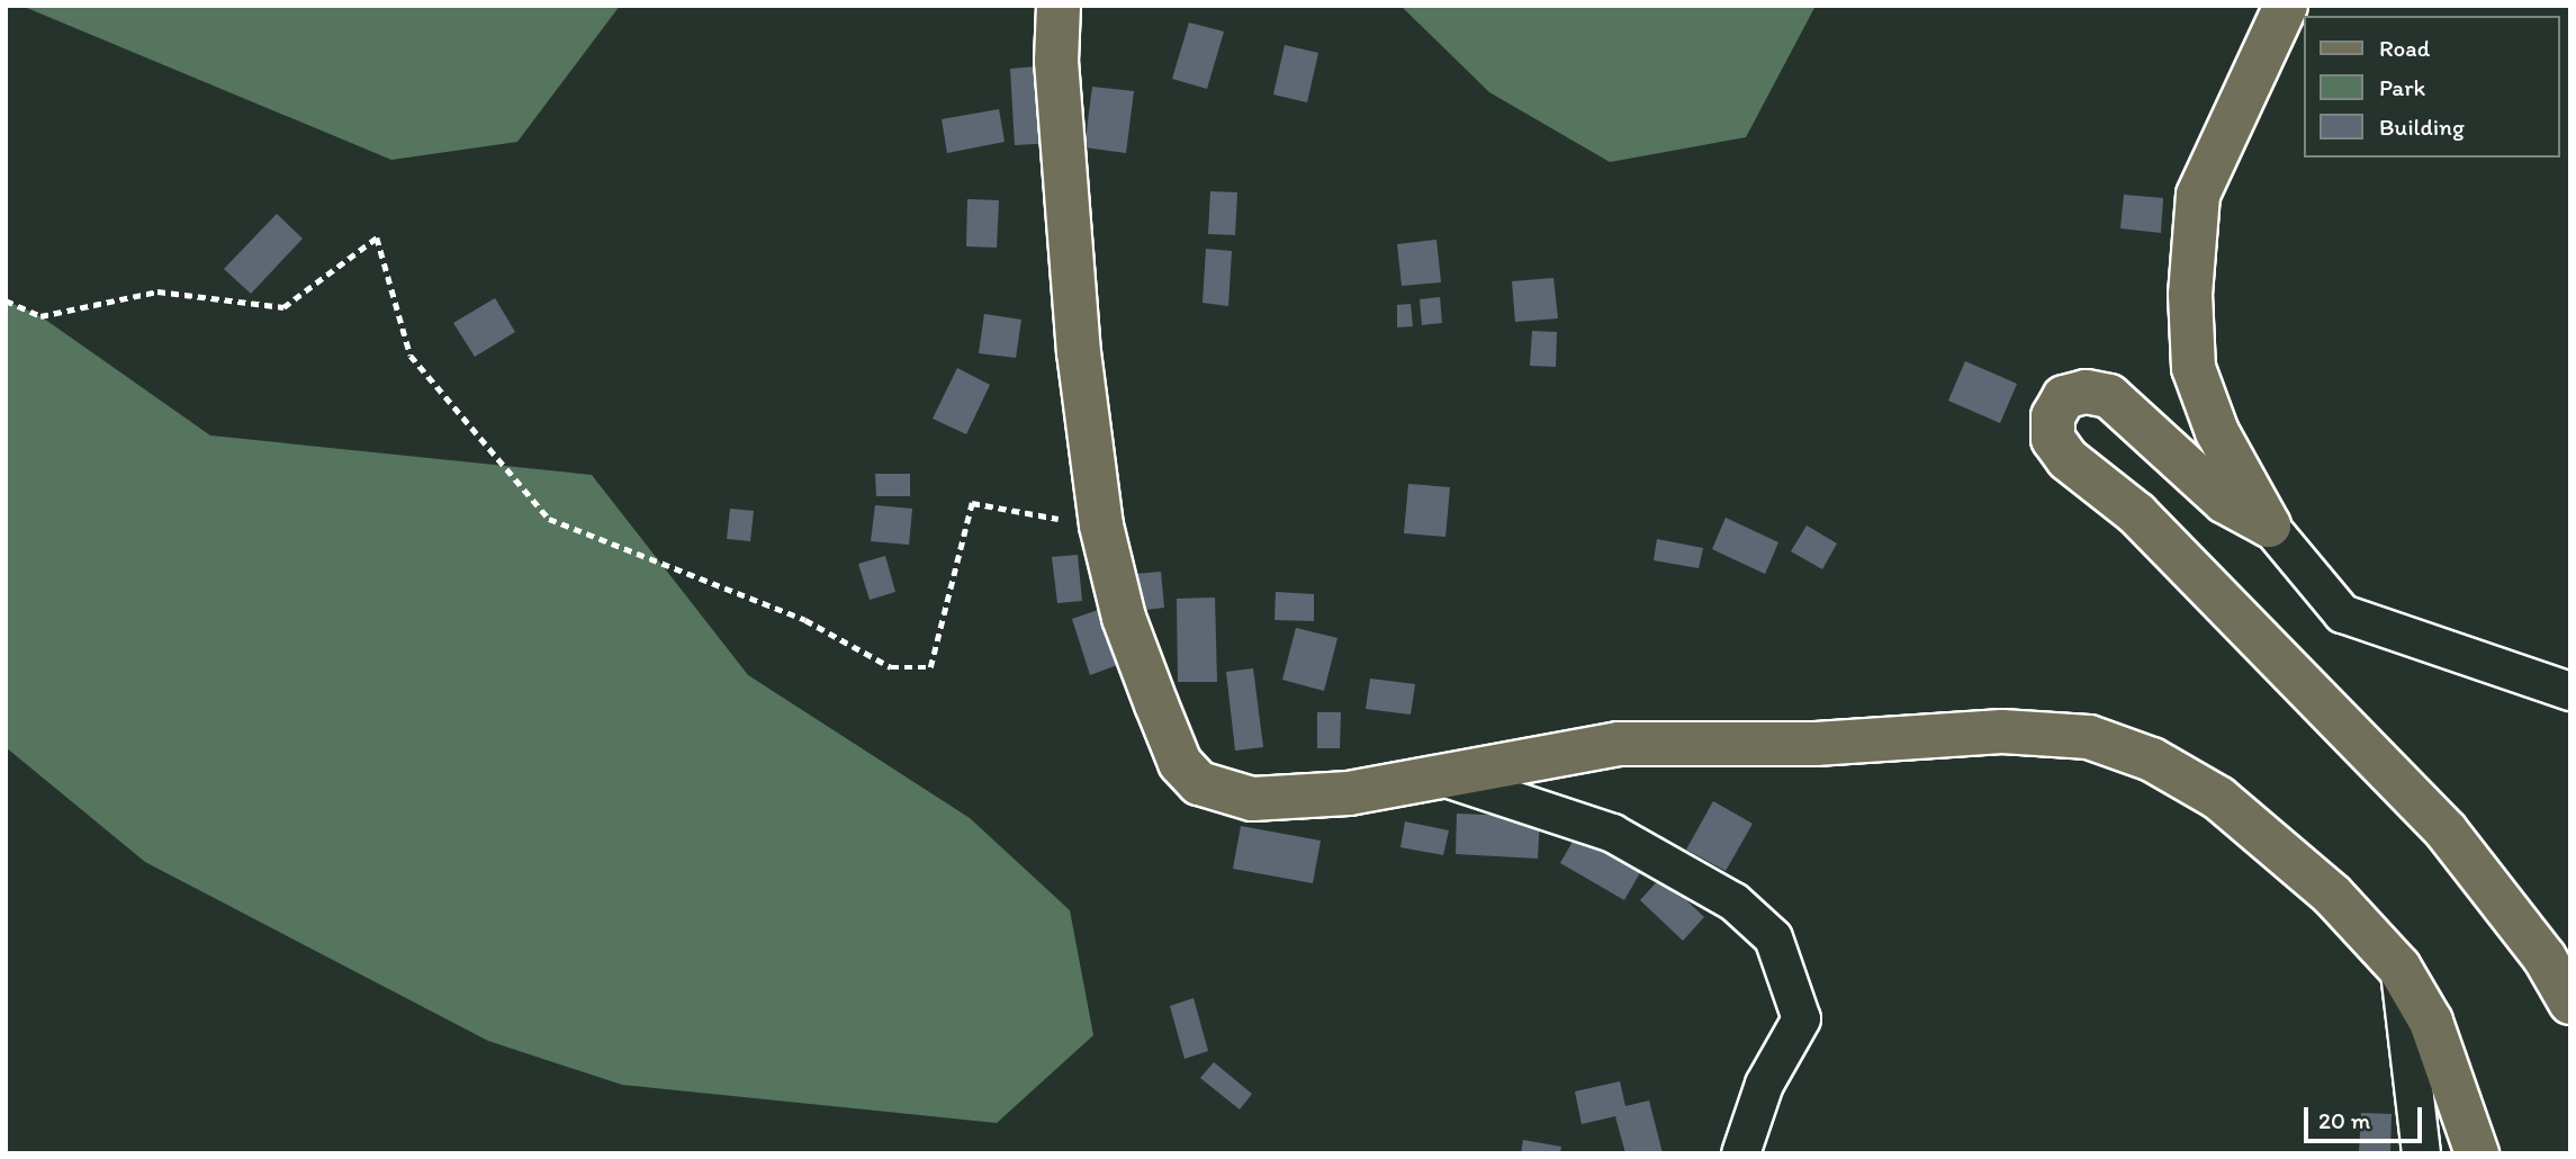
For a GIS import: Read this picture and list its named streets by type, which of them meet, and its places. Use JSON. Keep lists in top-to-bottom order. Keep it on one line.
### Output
{"legend":["Road","Park","Building"],"scale_bar":"20 m"}
